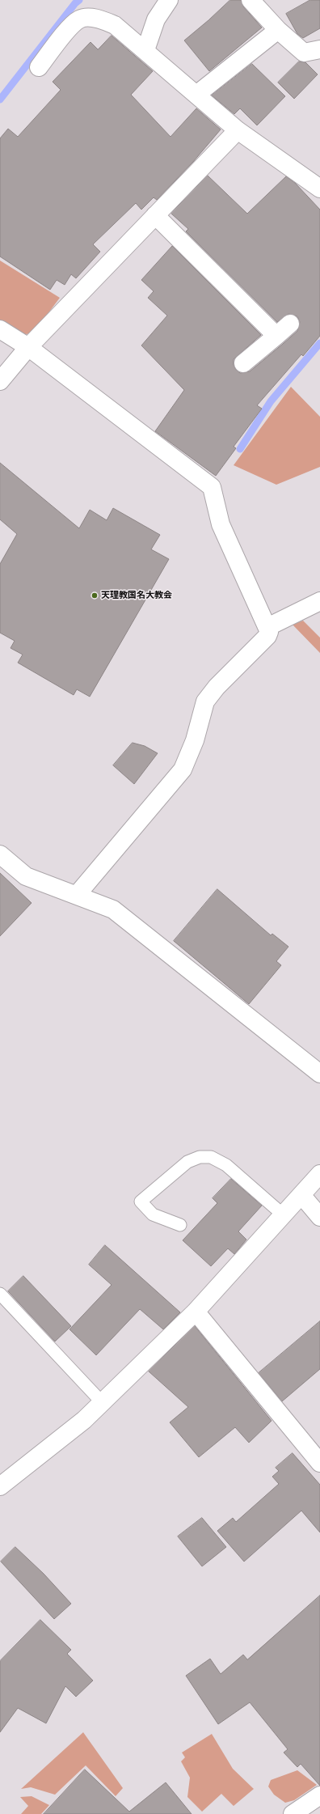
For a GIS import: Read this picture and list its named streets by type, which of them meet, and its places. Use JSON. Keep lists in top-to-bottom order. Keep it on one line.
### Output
{"places":["天理教国名大教会"]}
